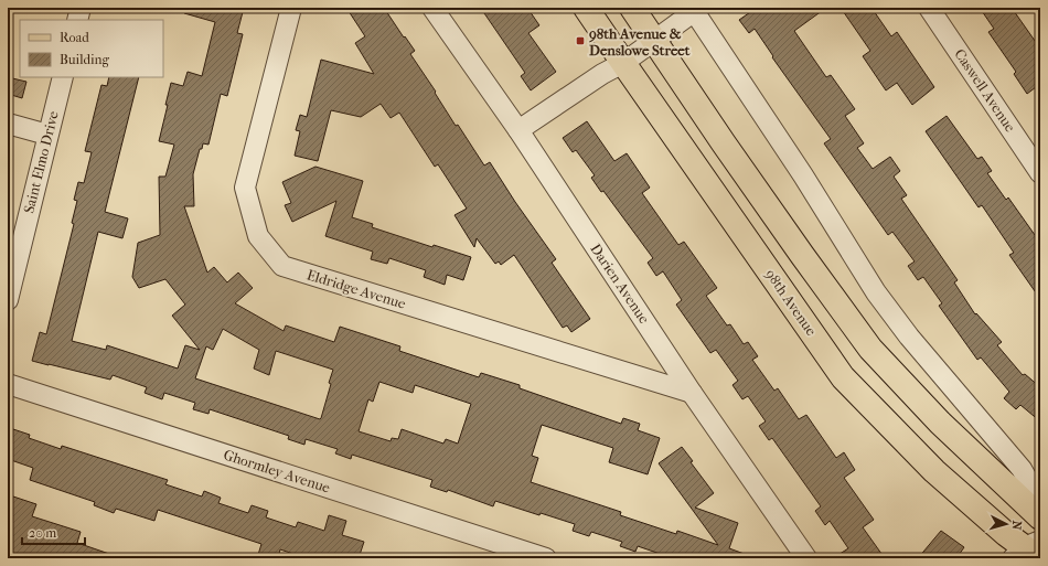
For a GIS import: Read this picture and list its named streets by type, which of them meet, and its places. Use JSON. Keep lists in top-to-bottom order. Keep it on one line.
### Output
{"streets":{"main road":["98th Avenue"],"street":["Caswell Avenue","Saint Elmo Drive","Darien Avenue","Eldridge Avenue","Ghormley Avenue"]},"crossings":[["Darien Avenue","Eldridge Avenue"]],"places":{"transit":["98th Avenue & Denslowe Street"]},"legend":["Road","Building"],"scale_bar":"20 m","north":"right"}
